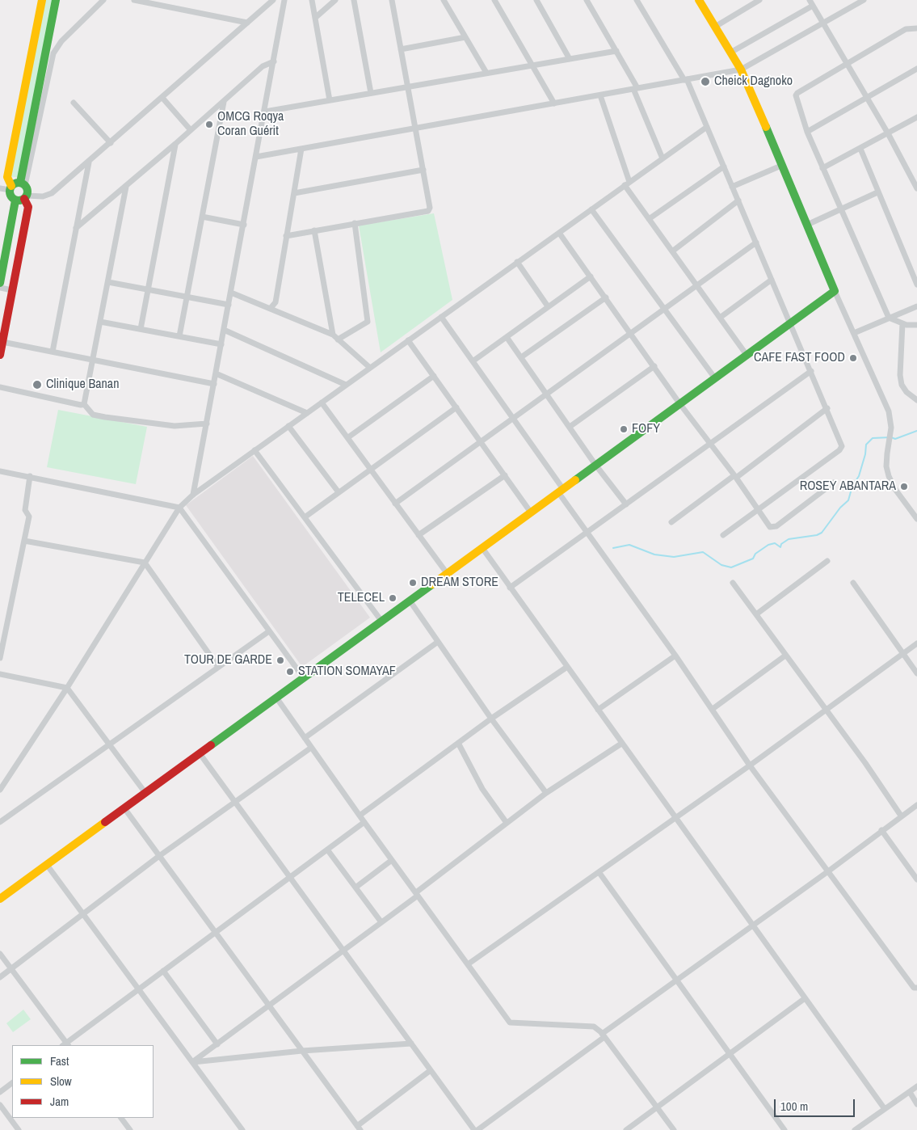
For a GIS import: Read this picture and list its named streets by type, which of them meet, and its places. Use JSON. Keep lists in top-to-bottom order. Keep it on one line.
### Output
{"places":["Cheick Dagnoko","OMCG Roqya Coran Guérit","CAFE FAST FOOD","Clinique Banan","FOFY","ROSEY ABANTARA","DREAM STORE","TELECEL","TOUR DE GARDE","STATION SOMAYAF"],"legend":["Fast","Slow","Jam"],"scale_bar":"100 m"}
